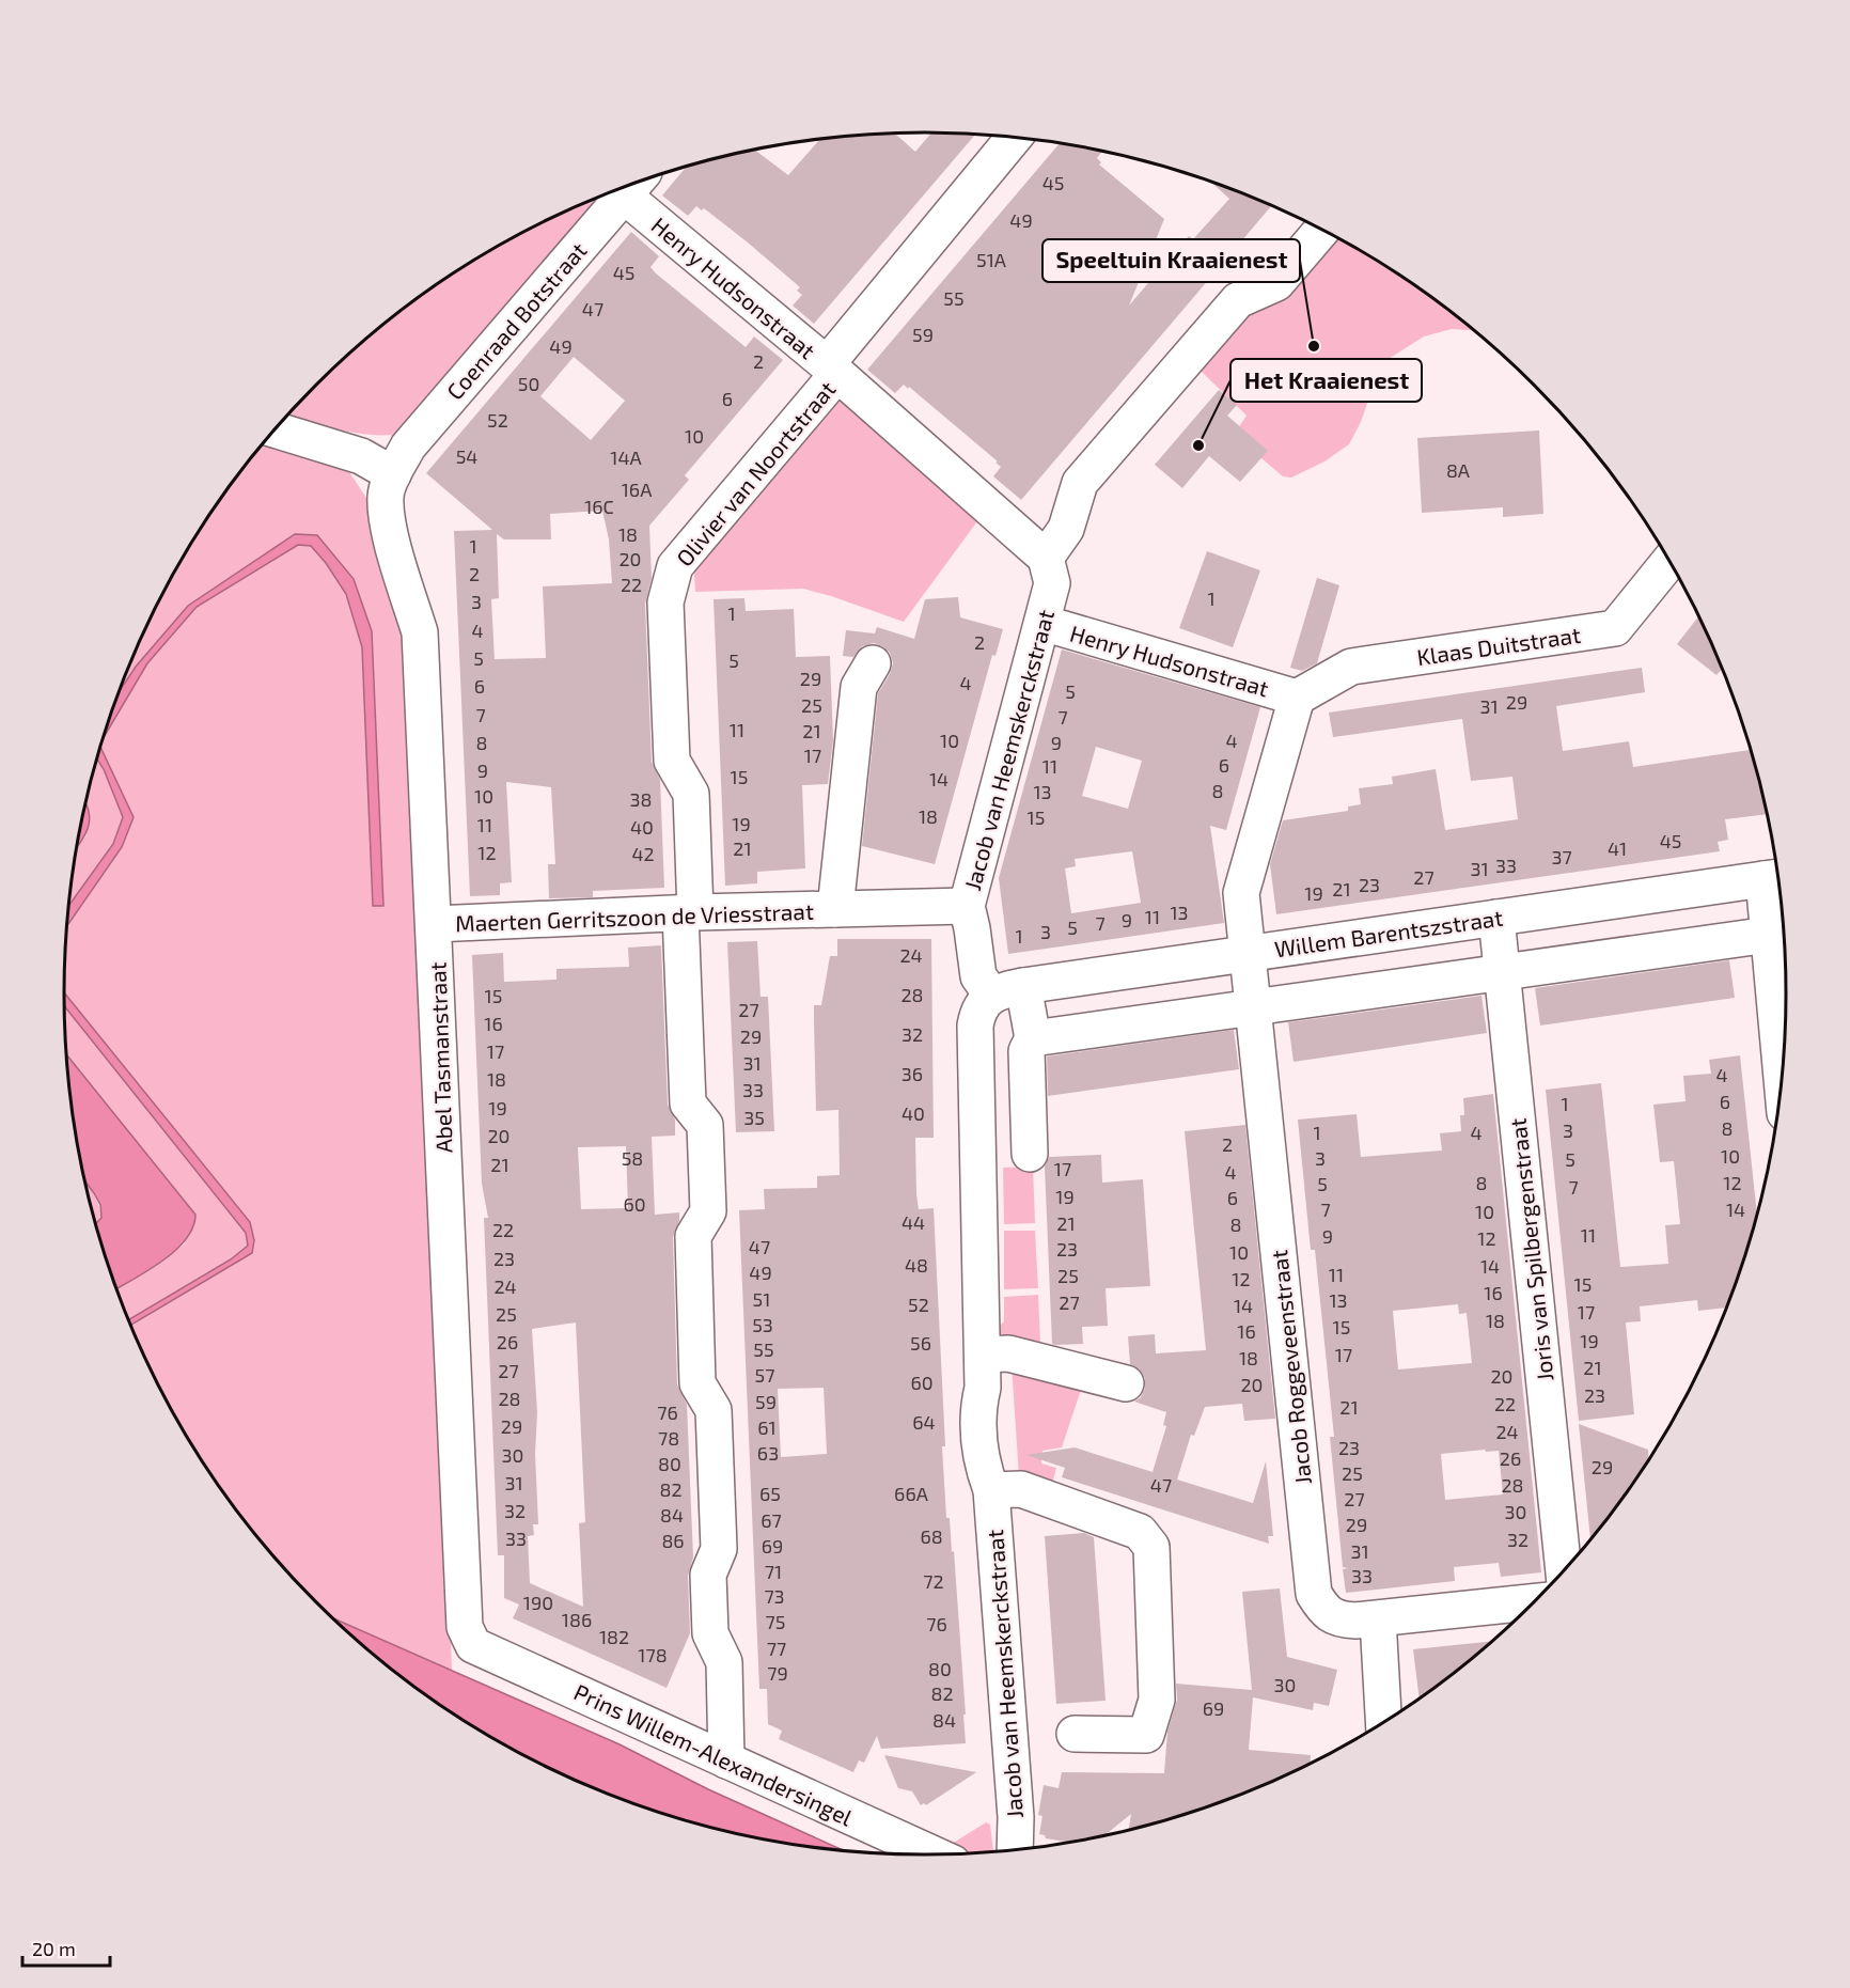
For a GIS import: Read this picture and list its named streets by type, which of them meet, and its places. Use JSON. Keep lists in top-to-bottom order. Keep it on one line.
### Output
{"streets":{"street":["Henry Hudsonstraat","Coenraad Botstraat","Olivier van Noortstraat","Klaas Duitstraat","Jacob van Heemskerckstraat","Maerten Gerritszoon de Vriesstraat","Willem Barentszstraat","Abel Tasmanstraat","Joris van Spilbergenstraat","Jacob Roggeveenstraat","Prins Willem-Alexandersingel"]},"crossings":[["Henry Hudsonstraat","Coenraad Botstraat"],["Henry Hudsonstraat","Olivier van Noortstraat"],["Henry Hudsonstraat","Klaas Duitstraat"],["Henry Hudsonstraat","Jacob van Heemskerckstraat"],["Henry Hudsonstraat","Jacob Roggeveenstraat"],["Coenraad Botstraat","Abel Tasmanstraat"],["Olivier van Noortstraat","Maerten Gerritszoon de Vriesstraat"],["Olivier van Noortstraat","Prins Willem-Alexandersingel"],["Klaas Duitstraat","Jacob Roggeveenstraat"],["Jacob van Heemskerckstraat","Maerten Gerritszoon de Vriesstraat"],["Jacob van Heemskerckstraat","Willem Barentszstraat"],["Maerten Gerritszoon de Vriesstraat","Abel Tasmanstraat"],["Willem Barentszstraat","Joris van Spilbergenstraat"],["Willem Barentszstraat","Jacob Roggeveenstraat"],["Abel Tasmanstraat","Prins Willem-Alexandersingel"]],"places":["Speeltuin Kraaienest","Het Kraaienest"],"house_numbers":["45","49","51A","45","55","47","59","49","2","50","6","52","10","54","14A","8A","16A","16C","18","1","20","2","22","1","3","1","4","2","5","5","29","4","6","5","29","25","31","7","7","11","21","10","4","8","9","17","6","11","9","15","14","8","13","10","38","18","15","19","11","40","45","21","41","12","42","37","33","31","27","23","21","19","13","11","9","7","5","3","1","24","28","15","27","16","32","29","17","31","36","4","18","33","6","1","19","40","35","8","3","1","4","20","2","10","58","3","5","21","17","4","8","12","5","7","19","6","60","7","14","10","44","21","8","22","11","9","12","47","23","10","23","48","14","49","11","25","12","15","24","16","51","13","27","52","14","17","25","18","53","15","16","19","26","56","55","17","18","21","27","57","20","60","20","23","28","59","22","21","76","64","29","61","24","78","23","63","30","26","80","29","25","31","47","28","82","65","66A","27","32","30","84","67","29","68","33","32","86","69","31","71","33","72","73","190","186","75","76","182","77","178","80","79","30","82","69","84"],"scale_bar":"20 m"}
